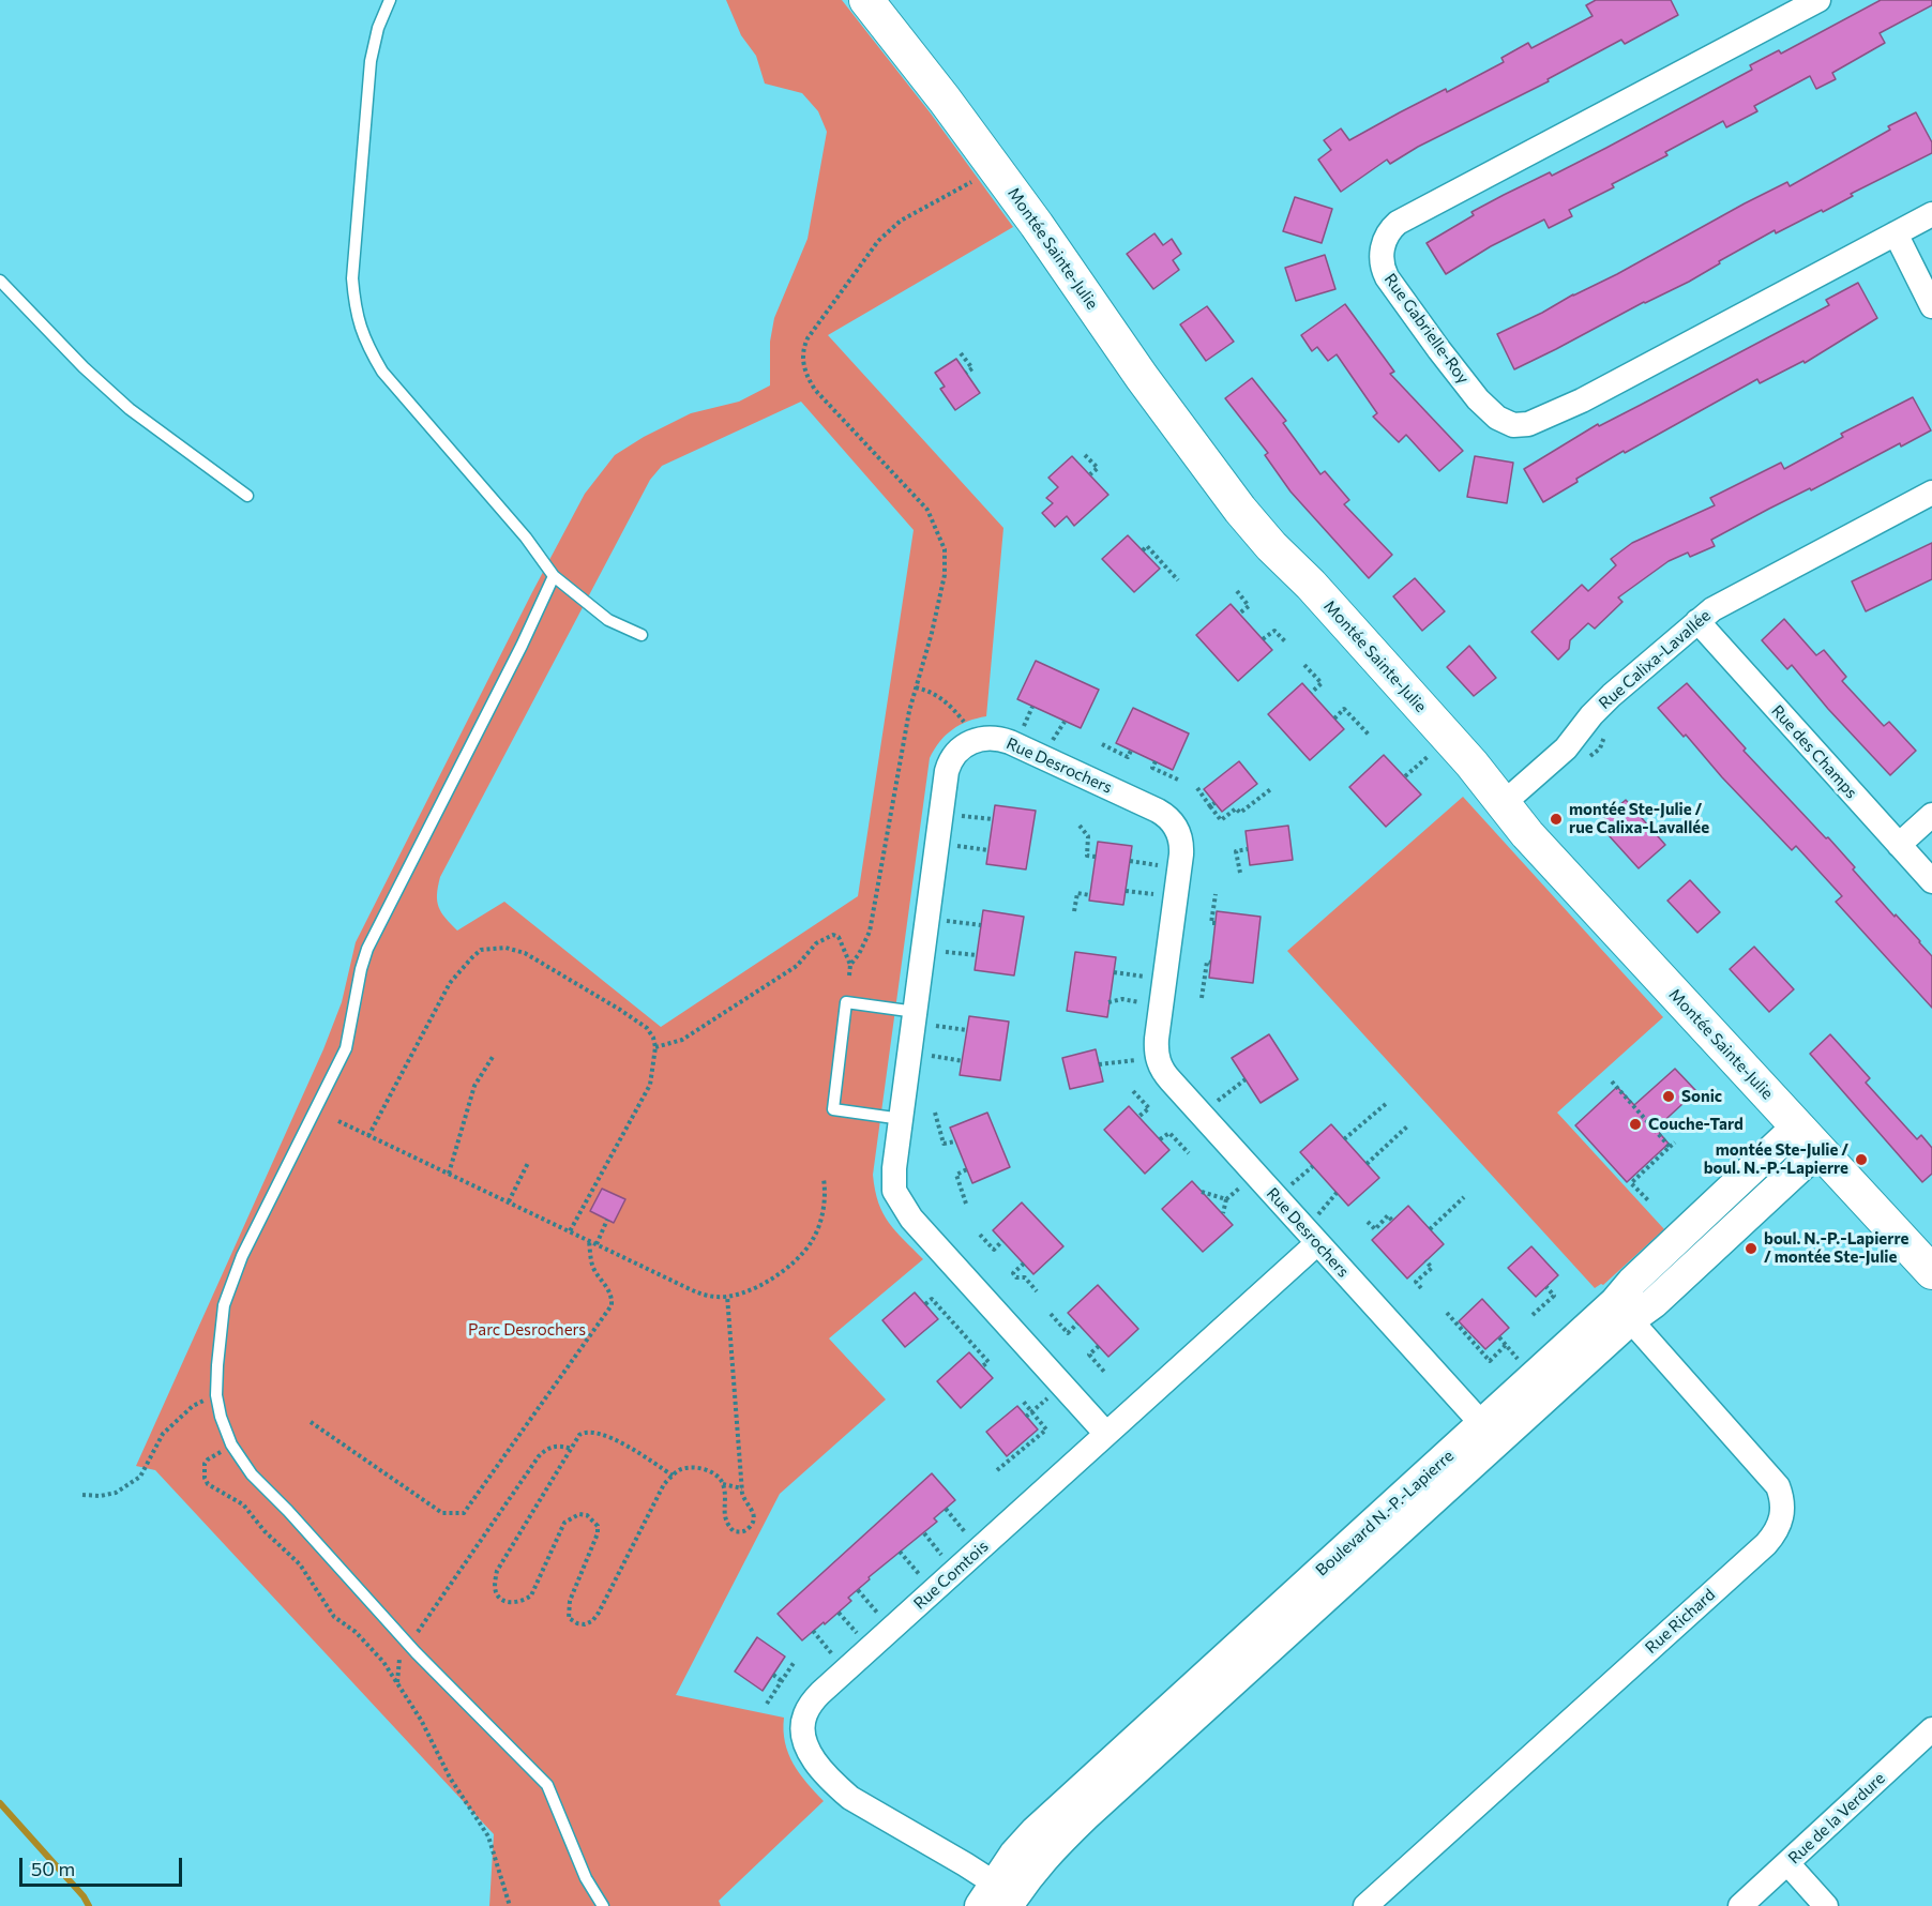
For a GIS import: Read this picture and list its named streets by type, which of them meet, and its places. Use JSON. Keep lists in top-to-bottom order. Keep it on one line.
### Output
{"streets":{"main road":["Montée Sainte-Julie"],"street":["Rue Gabrielle-Roy","Rue Calixa-Lavallée","Rue des Champs","Rue Desrochers","Boulevard N.-P.-Lapierre","Rue Comtois","Rue Richard","Rue de la Verdure"]},"crossings":[["Montée Sainte-Julie","Rue Calixa-Lavallée"],["Montée Sainte-Julie","Boulevard N.-P.-Lapierre"],["Rue Calixa-Lavallée","Rue des Champs"],["Rue Desrochers","Boulevard N.-P.-Lapierre"],["Rue Desrochers","Rue Comtois"],["Boulevard N.-P.-Lapierre","Rue Comtois"],["Boulevard N.-P.-Lapierre","Rue Richard"]],"parks":["Parc Desrochers"],"places":["montée Ste-Julie / rue Calixa-Lavallée","Sonic","Couche-Tard","montée Ste-Julie / boul. N.-P.-Lapierre","boul. N.-P.-Lapierre / montée Ste-Julie"],"scale_bar":"50 m"}
